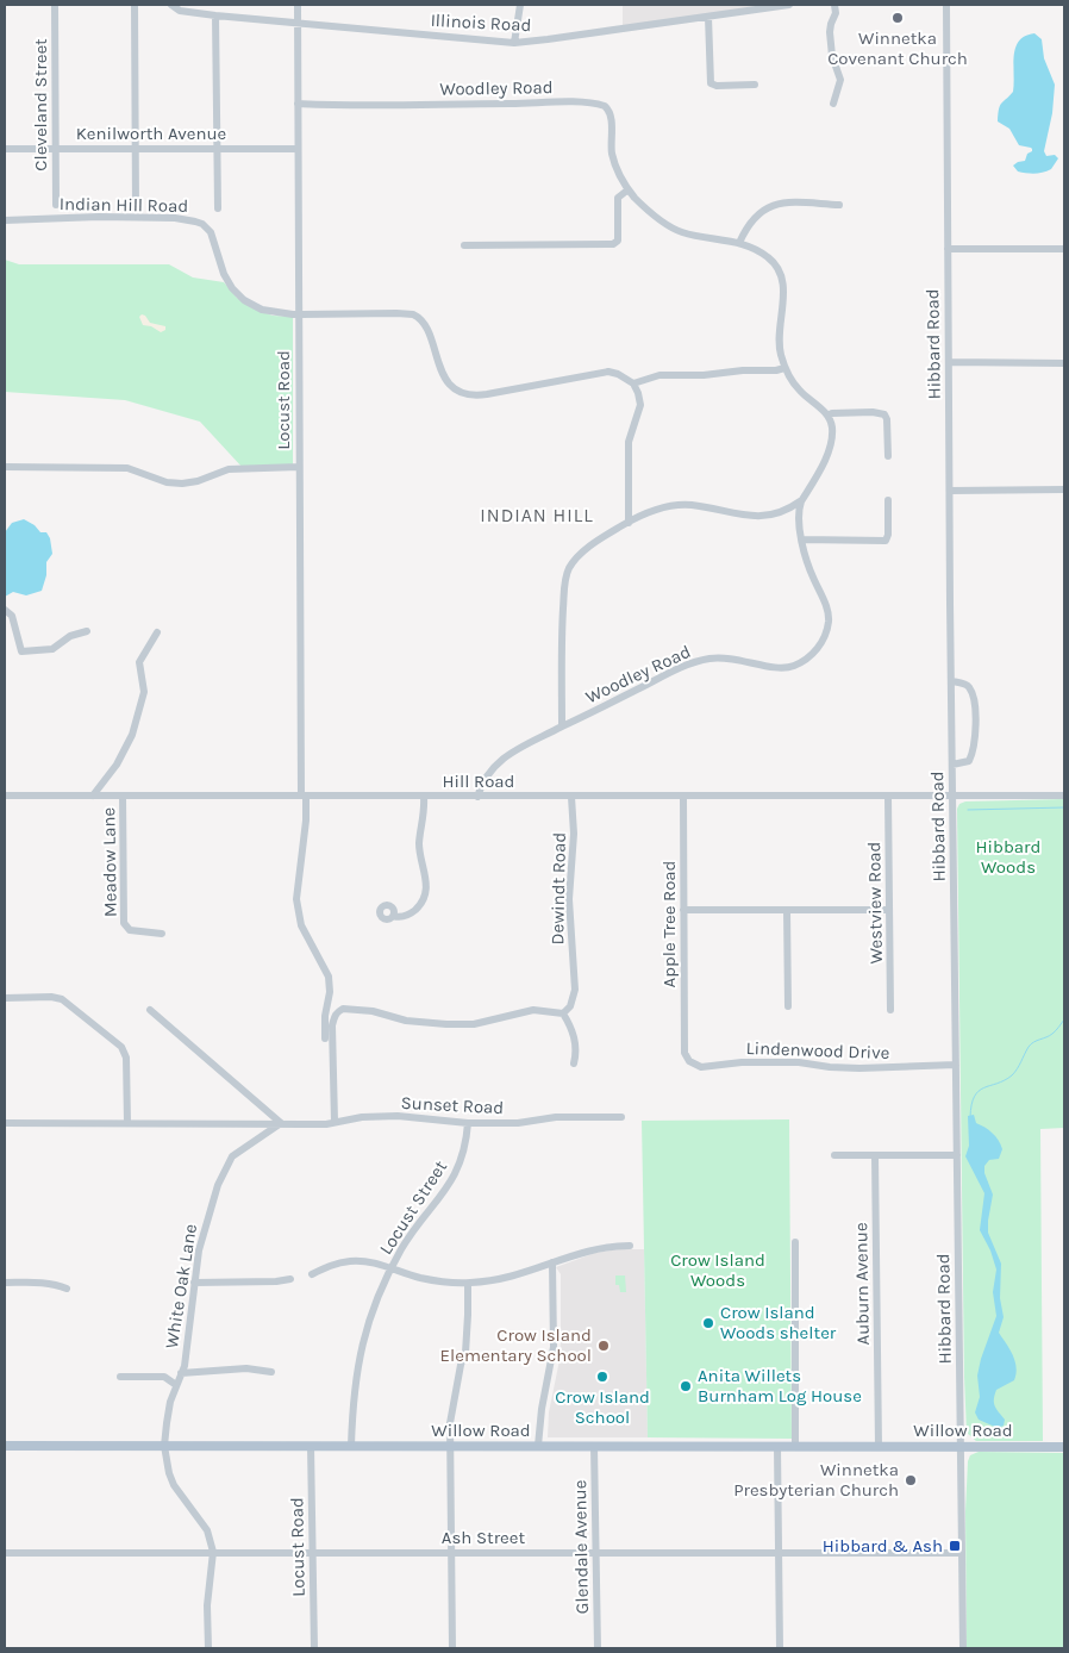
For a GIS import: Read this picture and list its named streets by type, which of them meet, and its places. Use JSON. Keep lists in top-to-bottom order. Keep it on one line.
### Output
{"streets":{"main road":["Willow Road"],"street":["Illinois Road","Woodley Road","Cleveland Street","Kenilworth Avenue","Indian Hill Road","Hibbard Road","Locust Road","Hill Road","Meadow Lane","Dewindt Road","Westview Road","Apple Tree Road","Lindenwood Drive","Sunset Road","Locust Street","Auburn Avenue","White Oak Lane","Ash Street","Glendale Avenue"]},"crossings":[["Illinois Road","Locust Road"],["Woodley Road","Locust Road"],["Woodley Road","Hill Road"],["Cleveland Street","Kenilworth Avenue"],["Kenilworth Avenue","Locust Road"],["Indian Hill Road","Locust Road"],["Hibbard Road","Hill Road"],["Hibbard Road","Lindenwood Drive"],["Hibbard Road","Willow Road"],["Hibbard Road","Ash Street"],["Locust Road","Hill Road"],["Locust Road","Willow Road"],["Locust Road","Ash Street"],["Hill Road","Meadow Lane"],["Hill Road","Dewindt Road"],["Hill Road","Westview Road"],["Hill Road","Apple Tree Road"],["Apple Tree Road","Lindenwood Drive"],["Sunset Road","Locust Street"],["Sunset Road","White Oak Lane"],["Locust Street","Willow Road"],["Auburn Avenue","Willow Road"],["White Oak Lane","Willow Road"],["White Oak Lane","Ash Street"],["Willow Road","Glendale Avenue"],["Ash Street","Glendale Avenue"]],"districts":["INDIAN HILL"],"parks":["Hibbard Woods","Crow Island Woods"],"places":{"other":["Winnetka Covenant Church","Crow Island Woods shelter","Crow Island Elementary School","Crow Island School","Anita Willets Burnham Log House","Winnetka Presbyterian Church"],"transit":["Hibbard & Ash"]}}
